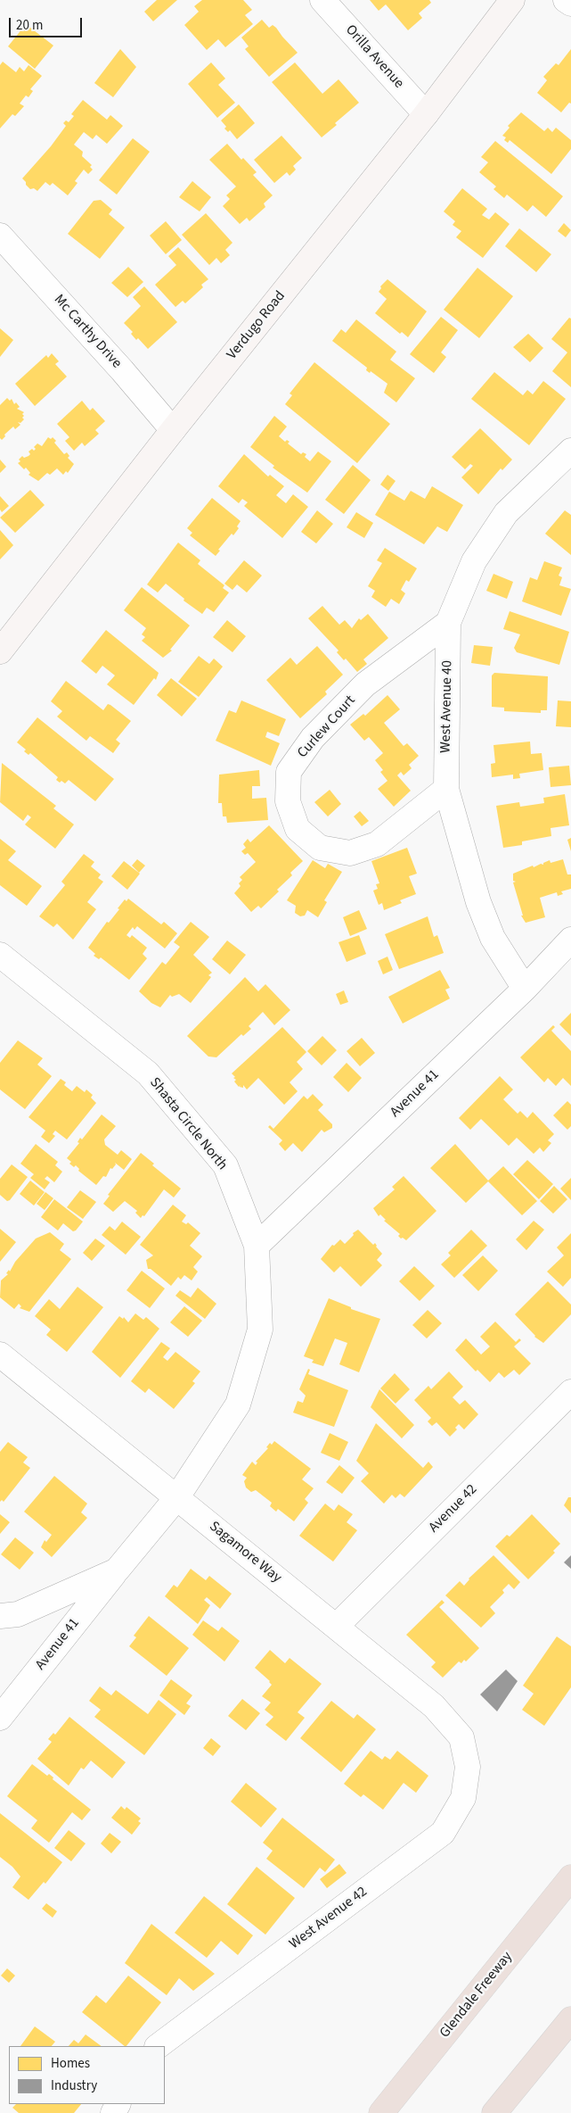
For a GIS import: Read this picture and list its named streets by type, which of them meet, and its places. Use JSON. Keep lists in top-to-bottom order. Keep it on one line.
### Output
{"streets":{"highway":["Glendale Freeway"],"main road":["Verdugo Road"],"street":["Orilla Avenue","Mc Carthy Drive","West Avenue 40","Curlew Court","Avenue 41","Shasta Circle North","Avenue 42","Sagamore Way","West Avenue 42"]},"crossings":[["Orilla Avenue","Verdugo Road"],["Verdugo Road","Mc Carthy Drive"],["West Avenue 40","Curlew Court"],["West Avenue 40","Avenue 41"],["Avenue 41","Shasta Circle North"],["Avenue 41","Sagamore Way"],["Shasta Circle North","Sagamore Way"],["Avenue 42","Sagamore Way"],["Sagamore Way","West Avenue 42"]],"legend":["Homes","Industry"],"scale_bar":"20 m"}
